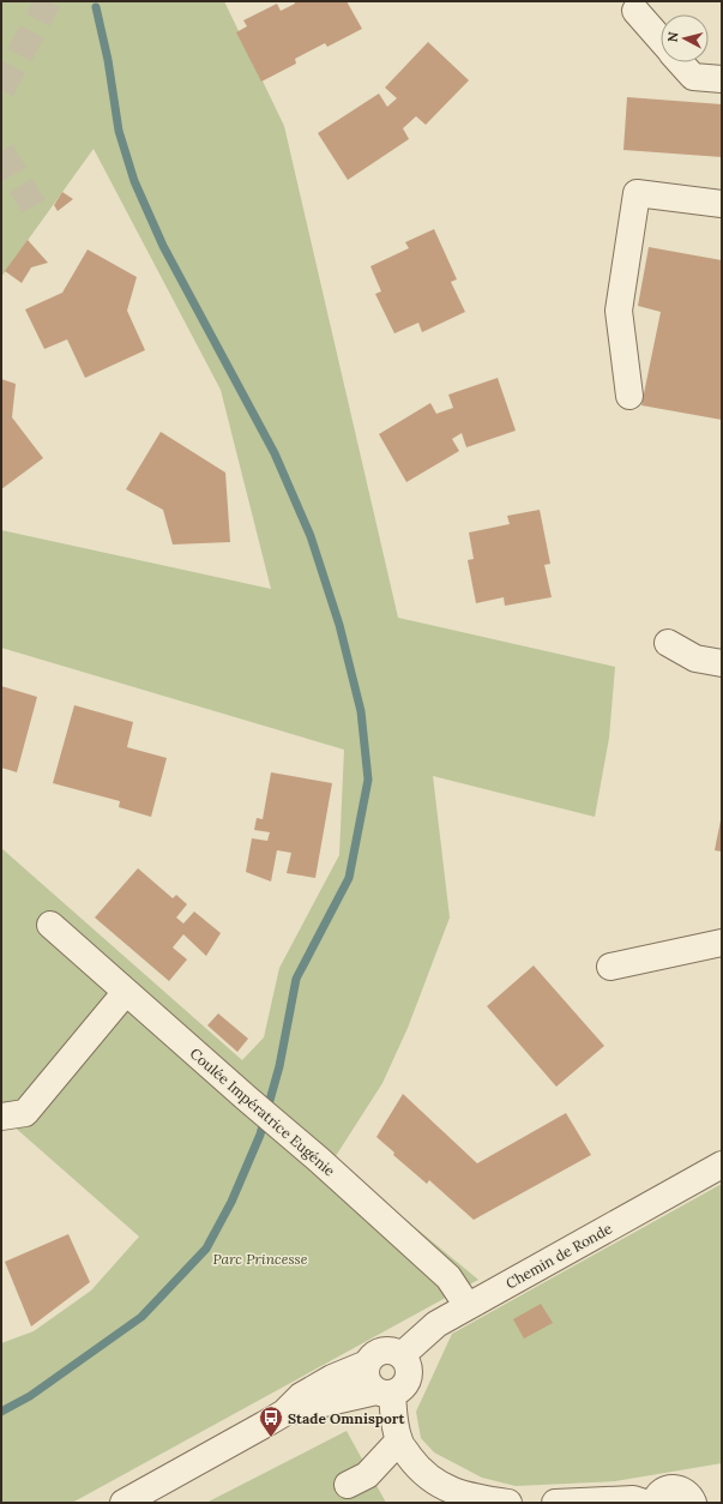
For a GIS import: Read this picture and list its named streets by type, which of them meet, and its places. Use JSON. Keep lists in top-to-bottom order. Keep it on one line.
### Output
{"streets":{"street":["Coulée Impératrice Eugénie","Chemin de Ronde"]},"crossings":[["Coulée Impératrice Eugénie","Chemin de Ronde"]],"parks":["Parc Princesse"],"places":{"bus stop":["Stade Omnisport"]},"north":"left"}
